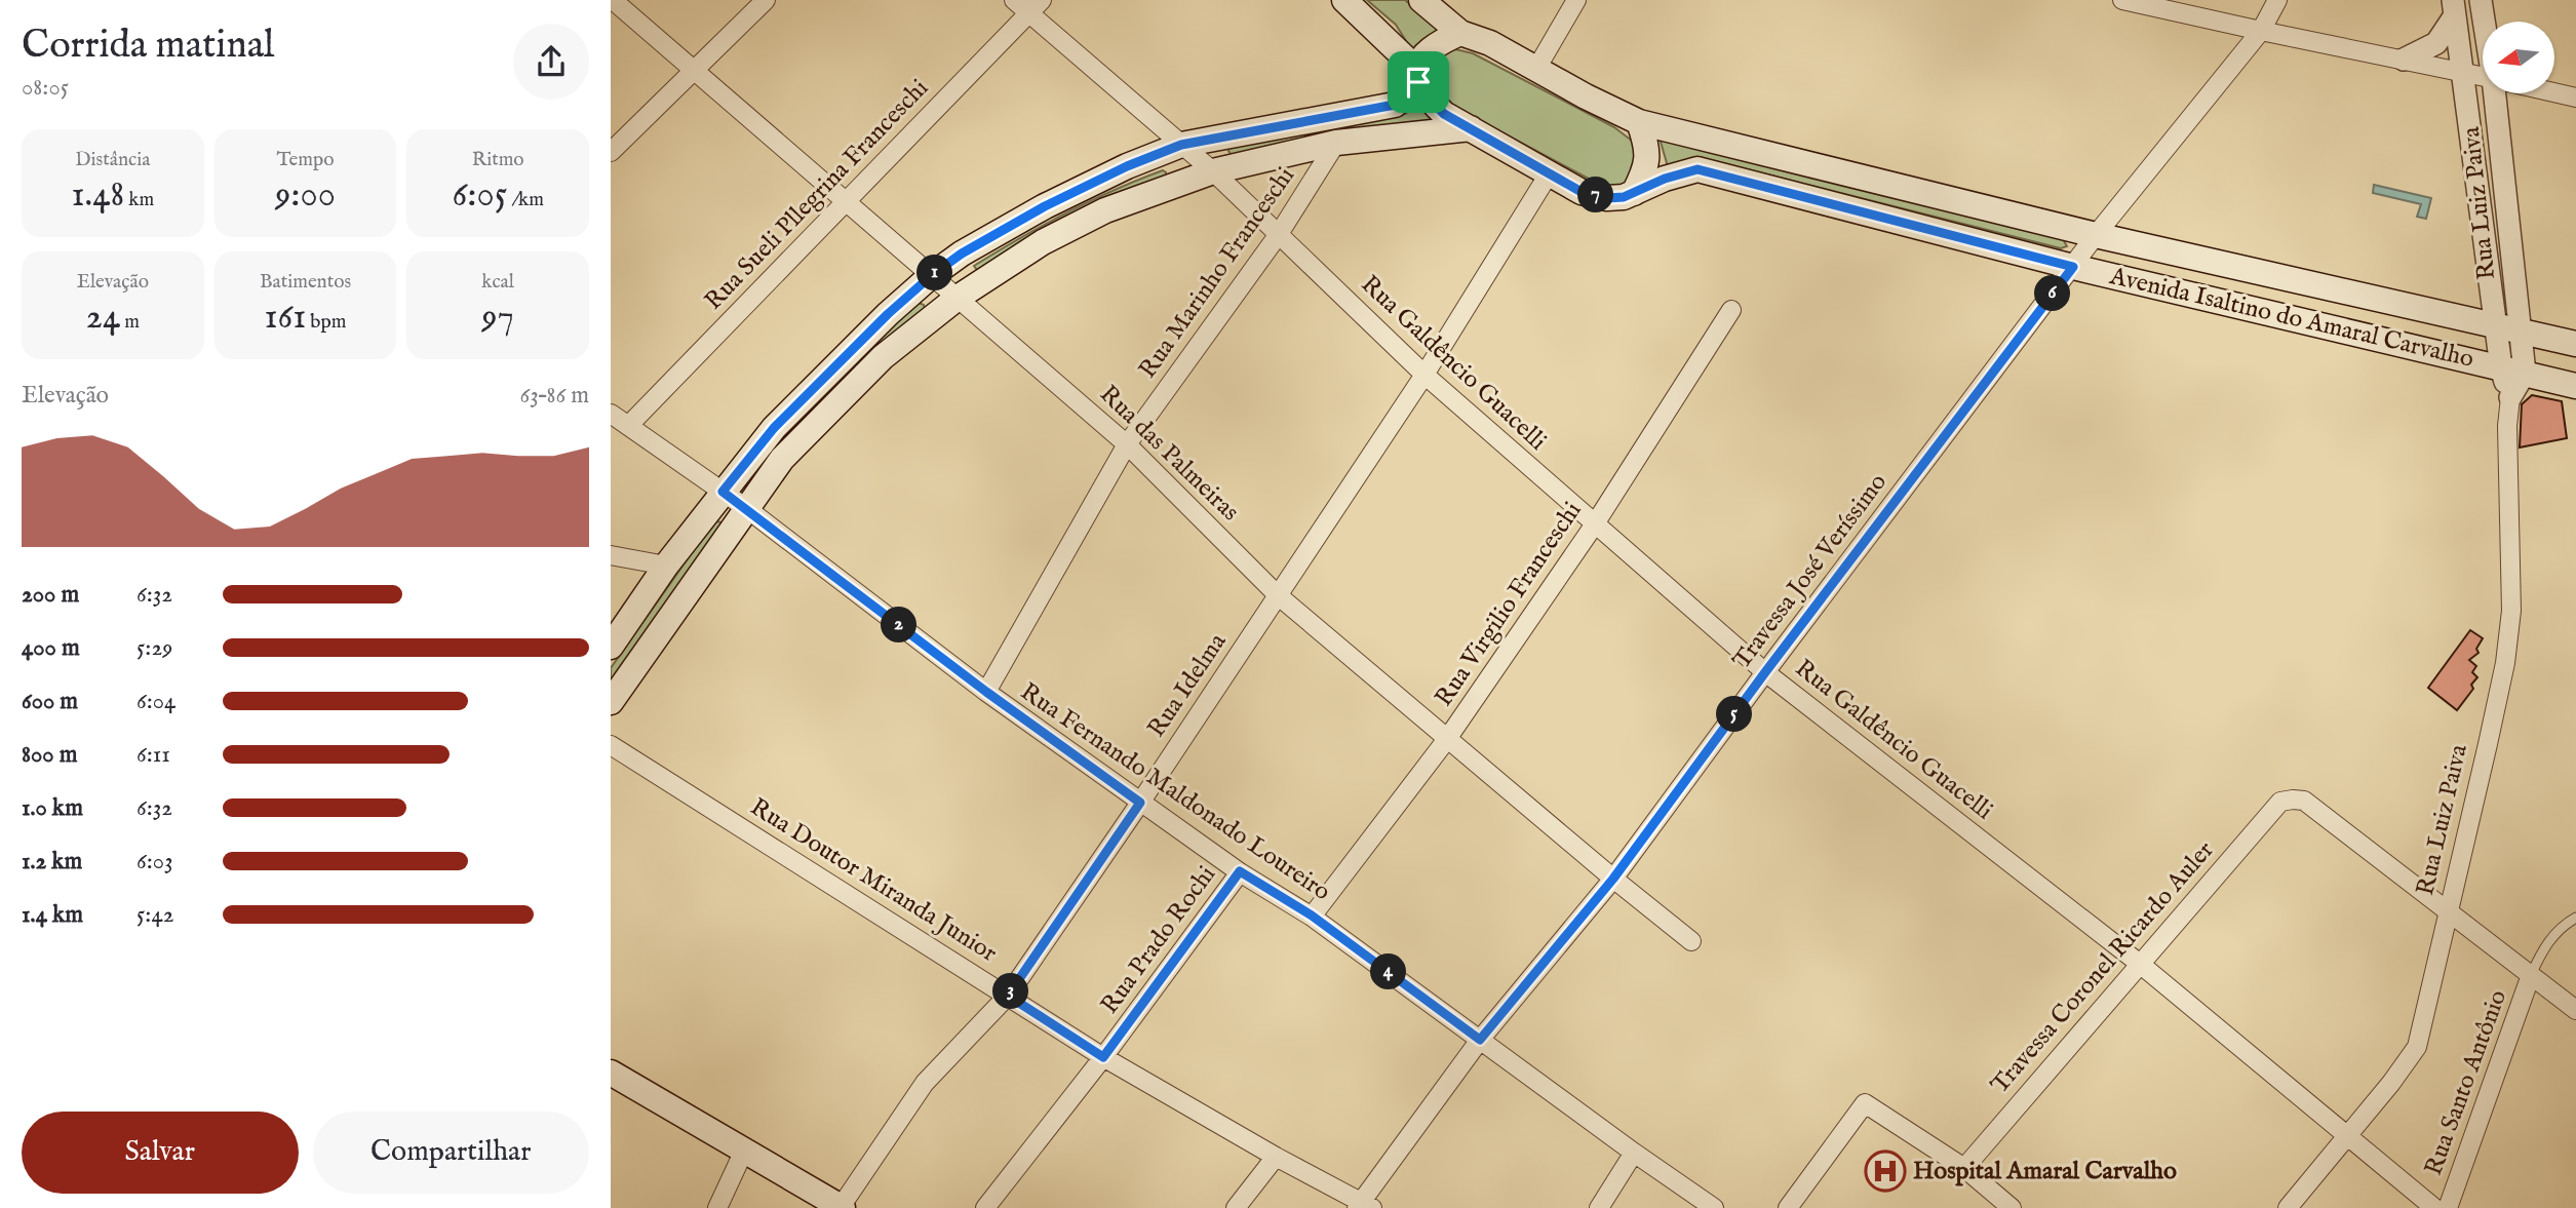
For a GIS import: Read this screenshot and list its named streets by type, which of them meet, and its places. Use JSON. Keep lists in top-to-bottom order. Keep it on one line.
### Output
{"streets":{"main road":["Avenida Isaltino do Amaral Carvalho"],"street":["Rua Sueli Pllegrina Franceschi","Rua Luiz Paiva","Rua Marinho Franceschi","Rua Galdêncio Guacelli","Rua das Palmeiras","Travessa José Veríssimo","Rua Virgilio Franceschi","Rua Idelma","Rua Fernando Maldonado Loureiro","Rua Doutor Miranda Junior","Rua Prado Rochi","Travessa Coronel Ricardo Auler","Rua Santo Antônio"]},"crossings":[["Rua Sueli Pllegrina Franceschi","Rua Galdêncio Guacelli"],["Rua Sueli Pllegrina Franceschi","Rua das Palmeiras"],["Rua Sueli Pllegrina Franceschi","Rua Fernando Maldonado Loureiro"],["Rua Luiz Paiva","Avenida Isaltino do Amaral Carvalho"],["Rua Luiz Paiva","Rua Galdêncio Guacelli"],["Rua Luiz Paiva","Travessa Coronel Ricardo Auler"],["Rua Marinho Franceschi","Rua Galdêncio Guacelli"],["Rua Marinho Franceschi","Rua das Palmeiras"],["Rua Marinho Franceschi","Rua Fernando Maldonado Loureiro"],["Avenida Isaltino do Amaral Carvalho","Travessa José Veríssimo"],["Avenida Isaltino do Amaral Carvalho","Rua Idelma"],["Rua Galdêncio Guacelli","Travessa José Veríssimo"],["Rua Galdêncio Guacelli","Rua Virgilio Franceschi"],["Rua Galdêncio Guacelli","Rua Idelma"],["Rua Galdêncio Guacelli","Travessa Coronel Ricardo Auler"],["Rua das Palmeiras","Travessa José Veríssimo"],["Rua das Palmeiras","Rua Virgilio Franceschi"],["Rua das Palmeiras","Rua Idelma"],["Travessa José Veríssimo","Rua Fernando Maldonado Loureiro"],["Travessa José Veríssimo","Rua Doutor Miranda Junior"],["Rua Virgilio Franceschi","Rua Fernando Maldonado Loureiro"],["Rua Idelma","Rua Fernando Maldonado Loureiro"],["Rua Idelma","Rua Doutor Miranda Junior"],["Rua Fernando Maldonado Loureiro","Rua Prado Rochi"],["Rua Doutor Miranda Junior","Rua Prado Rochi"]],"places":{"hospital":["Hospital Amaral Carvalho"]},"north":"left","page":{"heading":["Corrida matinal","08:05"],"stats":[["Distância","1.48 km"],["Tempo","9:00"],["Ritmo","6:05 /km"],["Elevação","24 m"],["Batimentos","161 bpm"],["kcal","97"]],"pins":["7","1","6","2","5","4","3"],"chart":["Elevação","63–86 m"],"list":[{"name":"200 m","note":"6:32"},{"name":"400 m","note":"5:29"},{"name":"600 m","note":"6:04"},{"name":"800 m","note":"6:11"},{"name":"1.0 km","note":"6:32"},{"name":"1.2 km","note":"6:03"},{"name":"1.4 km","note":"5:42"}],"buttons":["Salvar","Compartilhar"]}}
